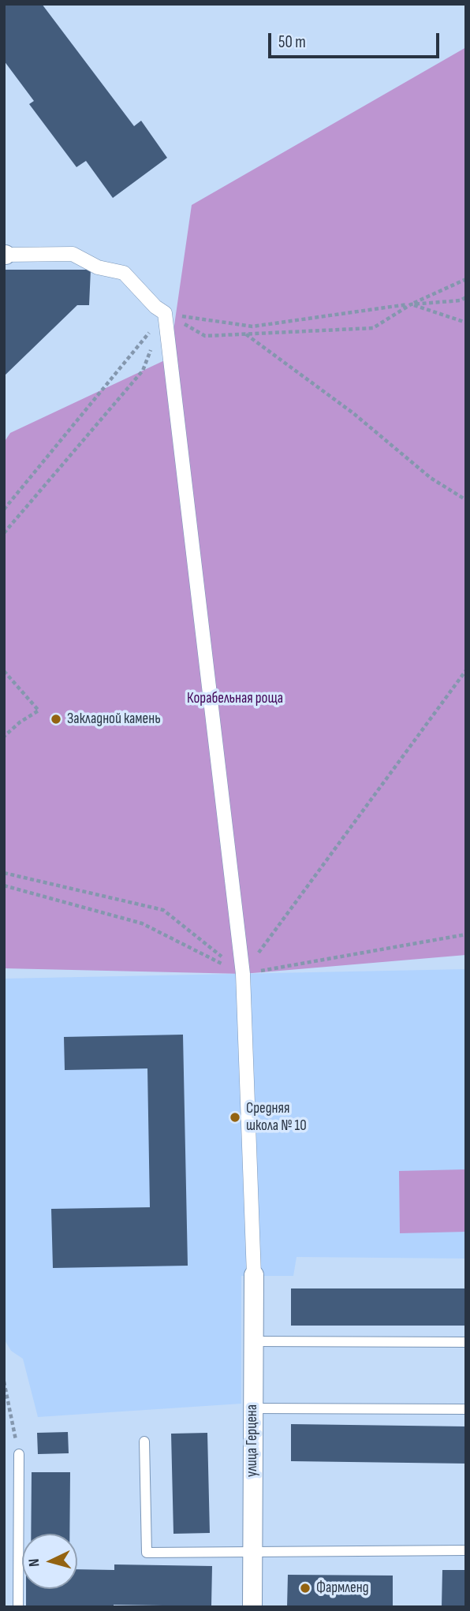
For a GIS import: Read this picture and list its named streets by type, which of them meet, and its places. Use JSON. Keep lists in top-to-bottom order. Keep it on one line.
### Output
{"streets":{"street":["улица Герцена"]},"parks":["Корабельная роща"],"places":["Закладной камень","Средняя школа № 10","Фармленд"],"scale_bar":"50 m","north":"left"}
